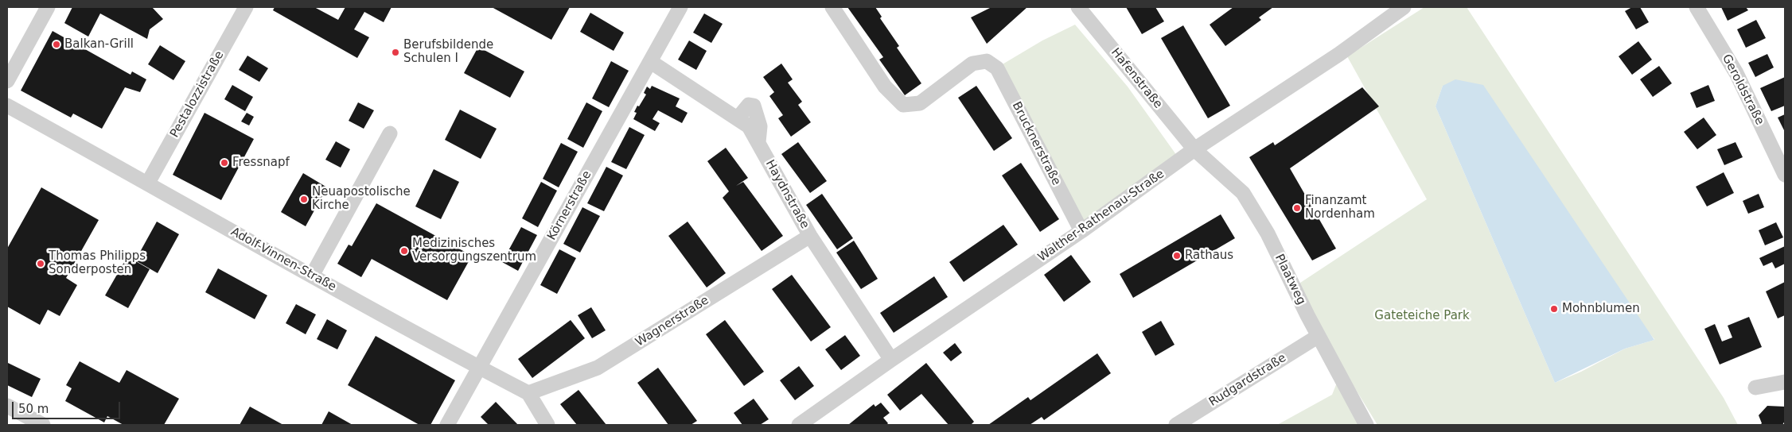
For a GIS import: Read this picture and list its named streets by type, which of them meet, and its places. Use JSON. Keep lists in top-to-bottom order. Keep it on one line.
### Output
{"streets":{"street":["Hafenstraße","Geroldstraße","Pestalozzistraße","Brucknerstraße","Haydnstraße","Körnerstraße","Walther-Rathenau-Straße","Adolf-Vinnen-Straße","Plaatweg","Wagnerstraße","Rudgardstraße"]},"crossings":[["Hafenstraße","Walther-Rathenau-Straße"],["Hafenstraße","Plaatweg"],["Pestalozzistraße","Adolf-Vinnen-Straße"],["Brucknerstraße","Walther-Rathenau-Straße"],["Haydnstraße","Körnerstraße"],["Haydnstraße","Walther-Rathenau-Straße"],["Haydnstraße","Wagnerstraße"],["Körnerstraße","Adolf-Vinnen-Straße"],["Walther-Rathenau-Straße","Plaatweg"],["Adolf-Vinnen-Straße","Wagnerstraße"],["Plaatweg","Rudgardstraße"]],"parks":["Gateteiche Park"],"places":["Balkan-Grill","Berufsbildende Schulen I","Fressnapf","Neuapostolische Kirche","Finanzamt Nordenham","Medizinisches Versorgungszentrum","Rathaus","Thomas Philipps Sonderposten","Mohnblumen"],"scale_bar":"50 m"}
